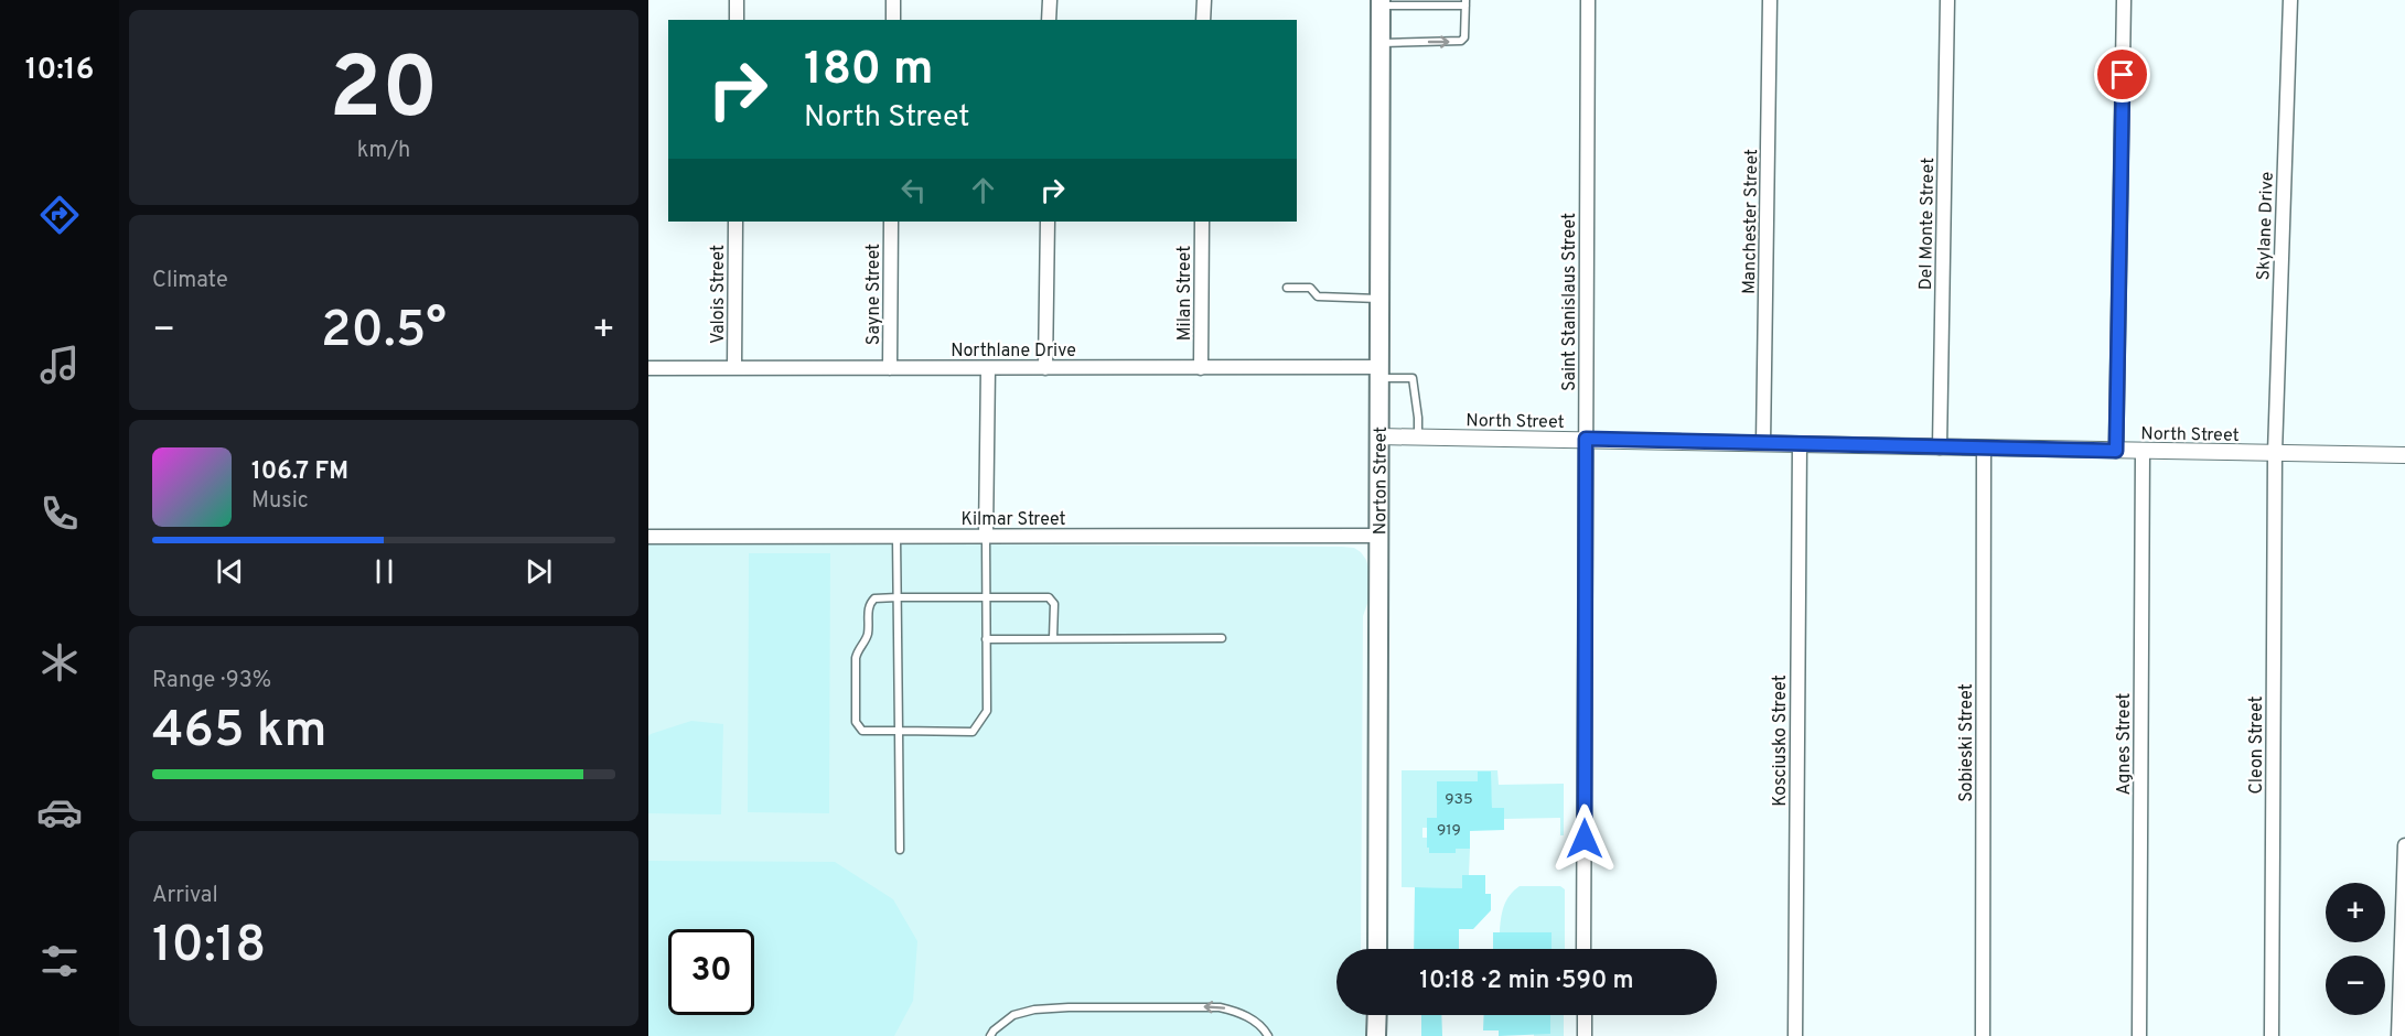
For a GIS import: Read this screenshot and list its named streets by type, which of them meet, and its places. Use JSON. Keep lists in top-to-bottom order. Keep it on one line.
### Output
{"streets":{"main road":["Norton Street"],"street":["Manchester Street","Del Monte Street","Skylane Drive","Milan Street","Valois Street","Sayne Street","Saint Stanislaus Street","Northlane Drive","North Street","Kilmar Street","Kosciusko Street","Sobieski Street","Agnes Street","Cleon Street"]},"crossings":[["Manchester Street","North Street"],["Del Monte Street","North Street"],["Skylane Drive","North Street"],["Skylane Drive","Cleon Street"],["Milan Street","Northlane Drive"],["Valois Street","Northlane Drive"],["Sayne Street","Northlane Drive"],["Saint Stanislaus Street","North Street"],["Northlane Drive","Norton Street"],["North Street","Norton Street"],["North Street","Kosciusko Street"],["North Street","Sobieski Street"],["North Street","Agnes Street"],["North Street","Cleon Street"],["Norton Street","Kilmar Street"]],"house_numbers":["935","919"],"page":{"tabs":"10:16","tile":[["20","km/h"],"Climate",["Range · 93%","465 km"],["Arrival","10:18"]],"turn":["180 m","North Street"],"heat":["−","20.5°","+"],"song":["106.7 FM","Music"],"map_buttons":["+","−"],"limit":"30","trip":"10:18 · 2 min · 590 m"}}
